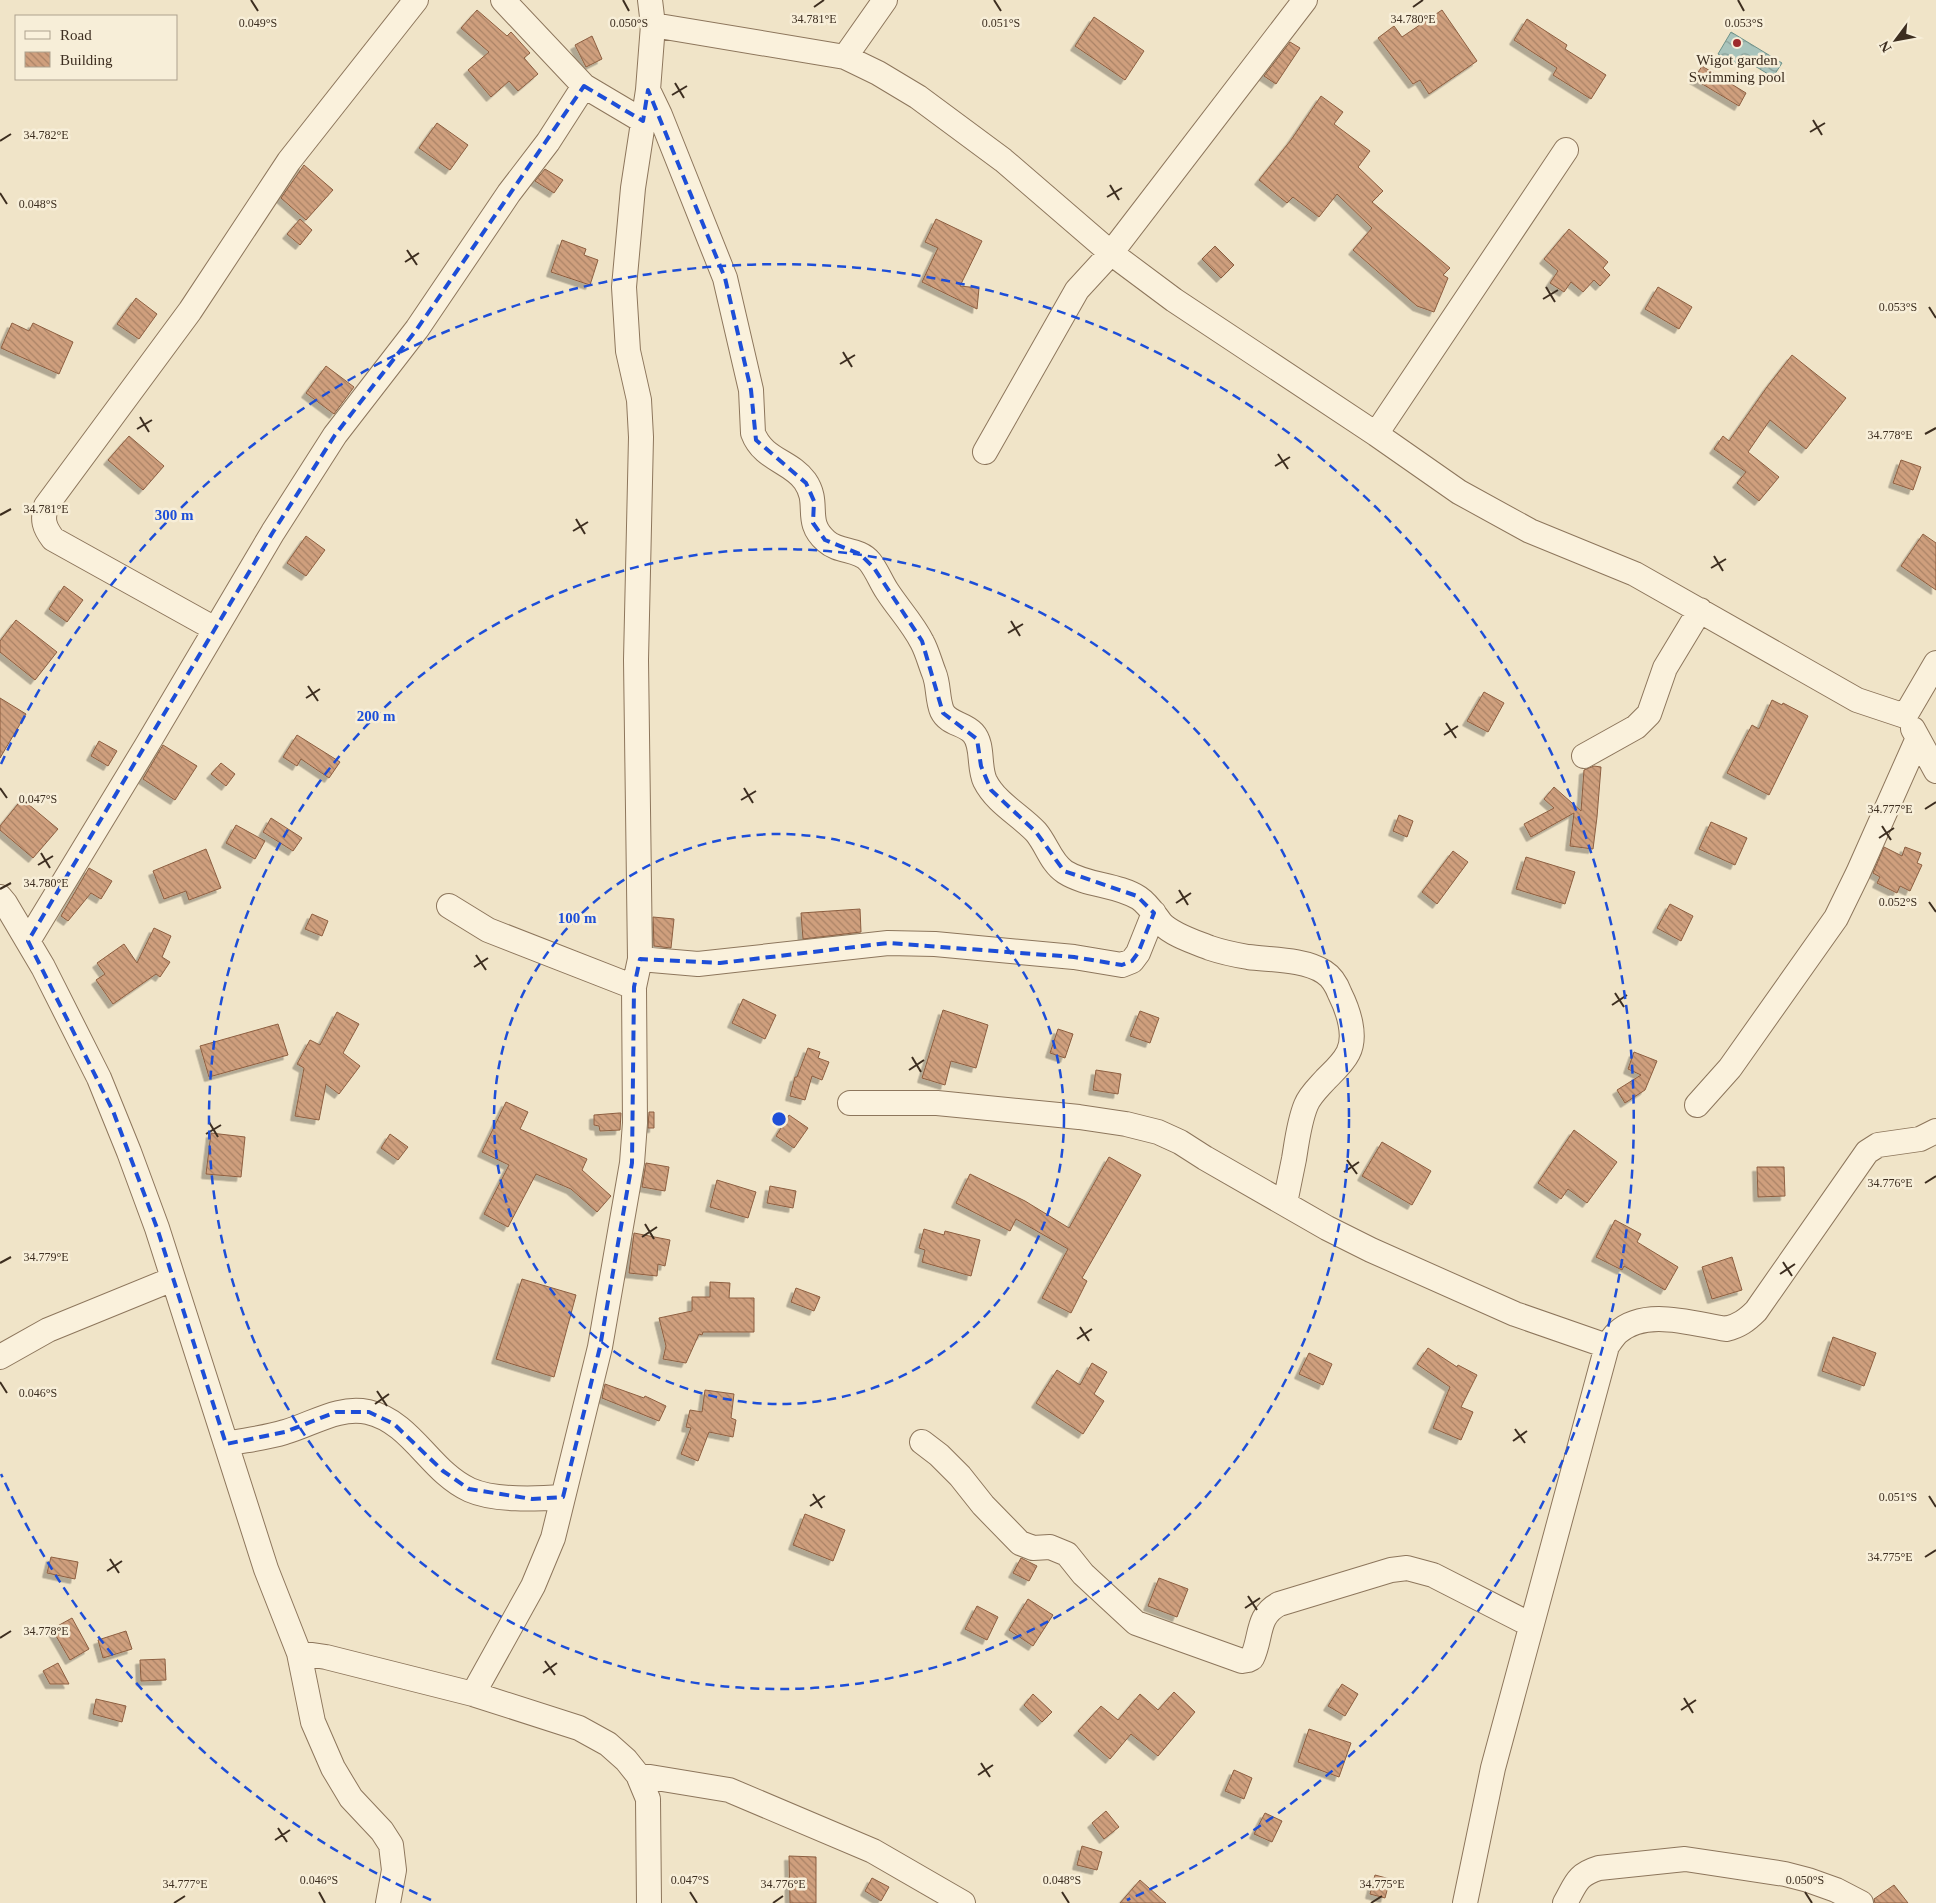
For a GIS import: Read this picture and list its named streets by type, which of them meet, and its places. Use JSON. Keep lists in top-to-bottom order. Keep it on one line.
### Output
{"places":["Wigot garden Swimming pool"],"legend":["Road","Building"],"north":"bottom left","coordinates":["34.781°E","34.780°E","0.053°S","0.049°S","0.050°S","0.051°S","34.782°E","0.048°S","34.778°E","0.047°S","34.777°E","0.052°S","34.776°E","34.779°E","0.046°S","34.775°E"],"rings":["300 m","200 m","100 m"]}
